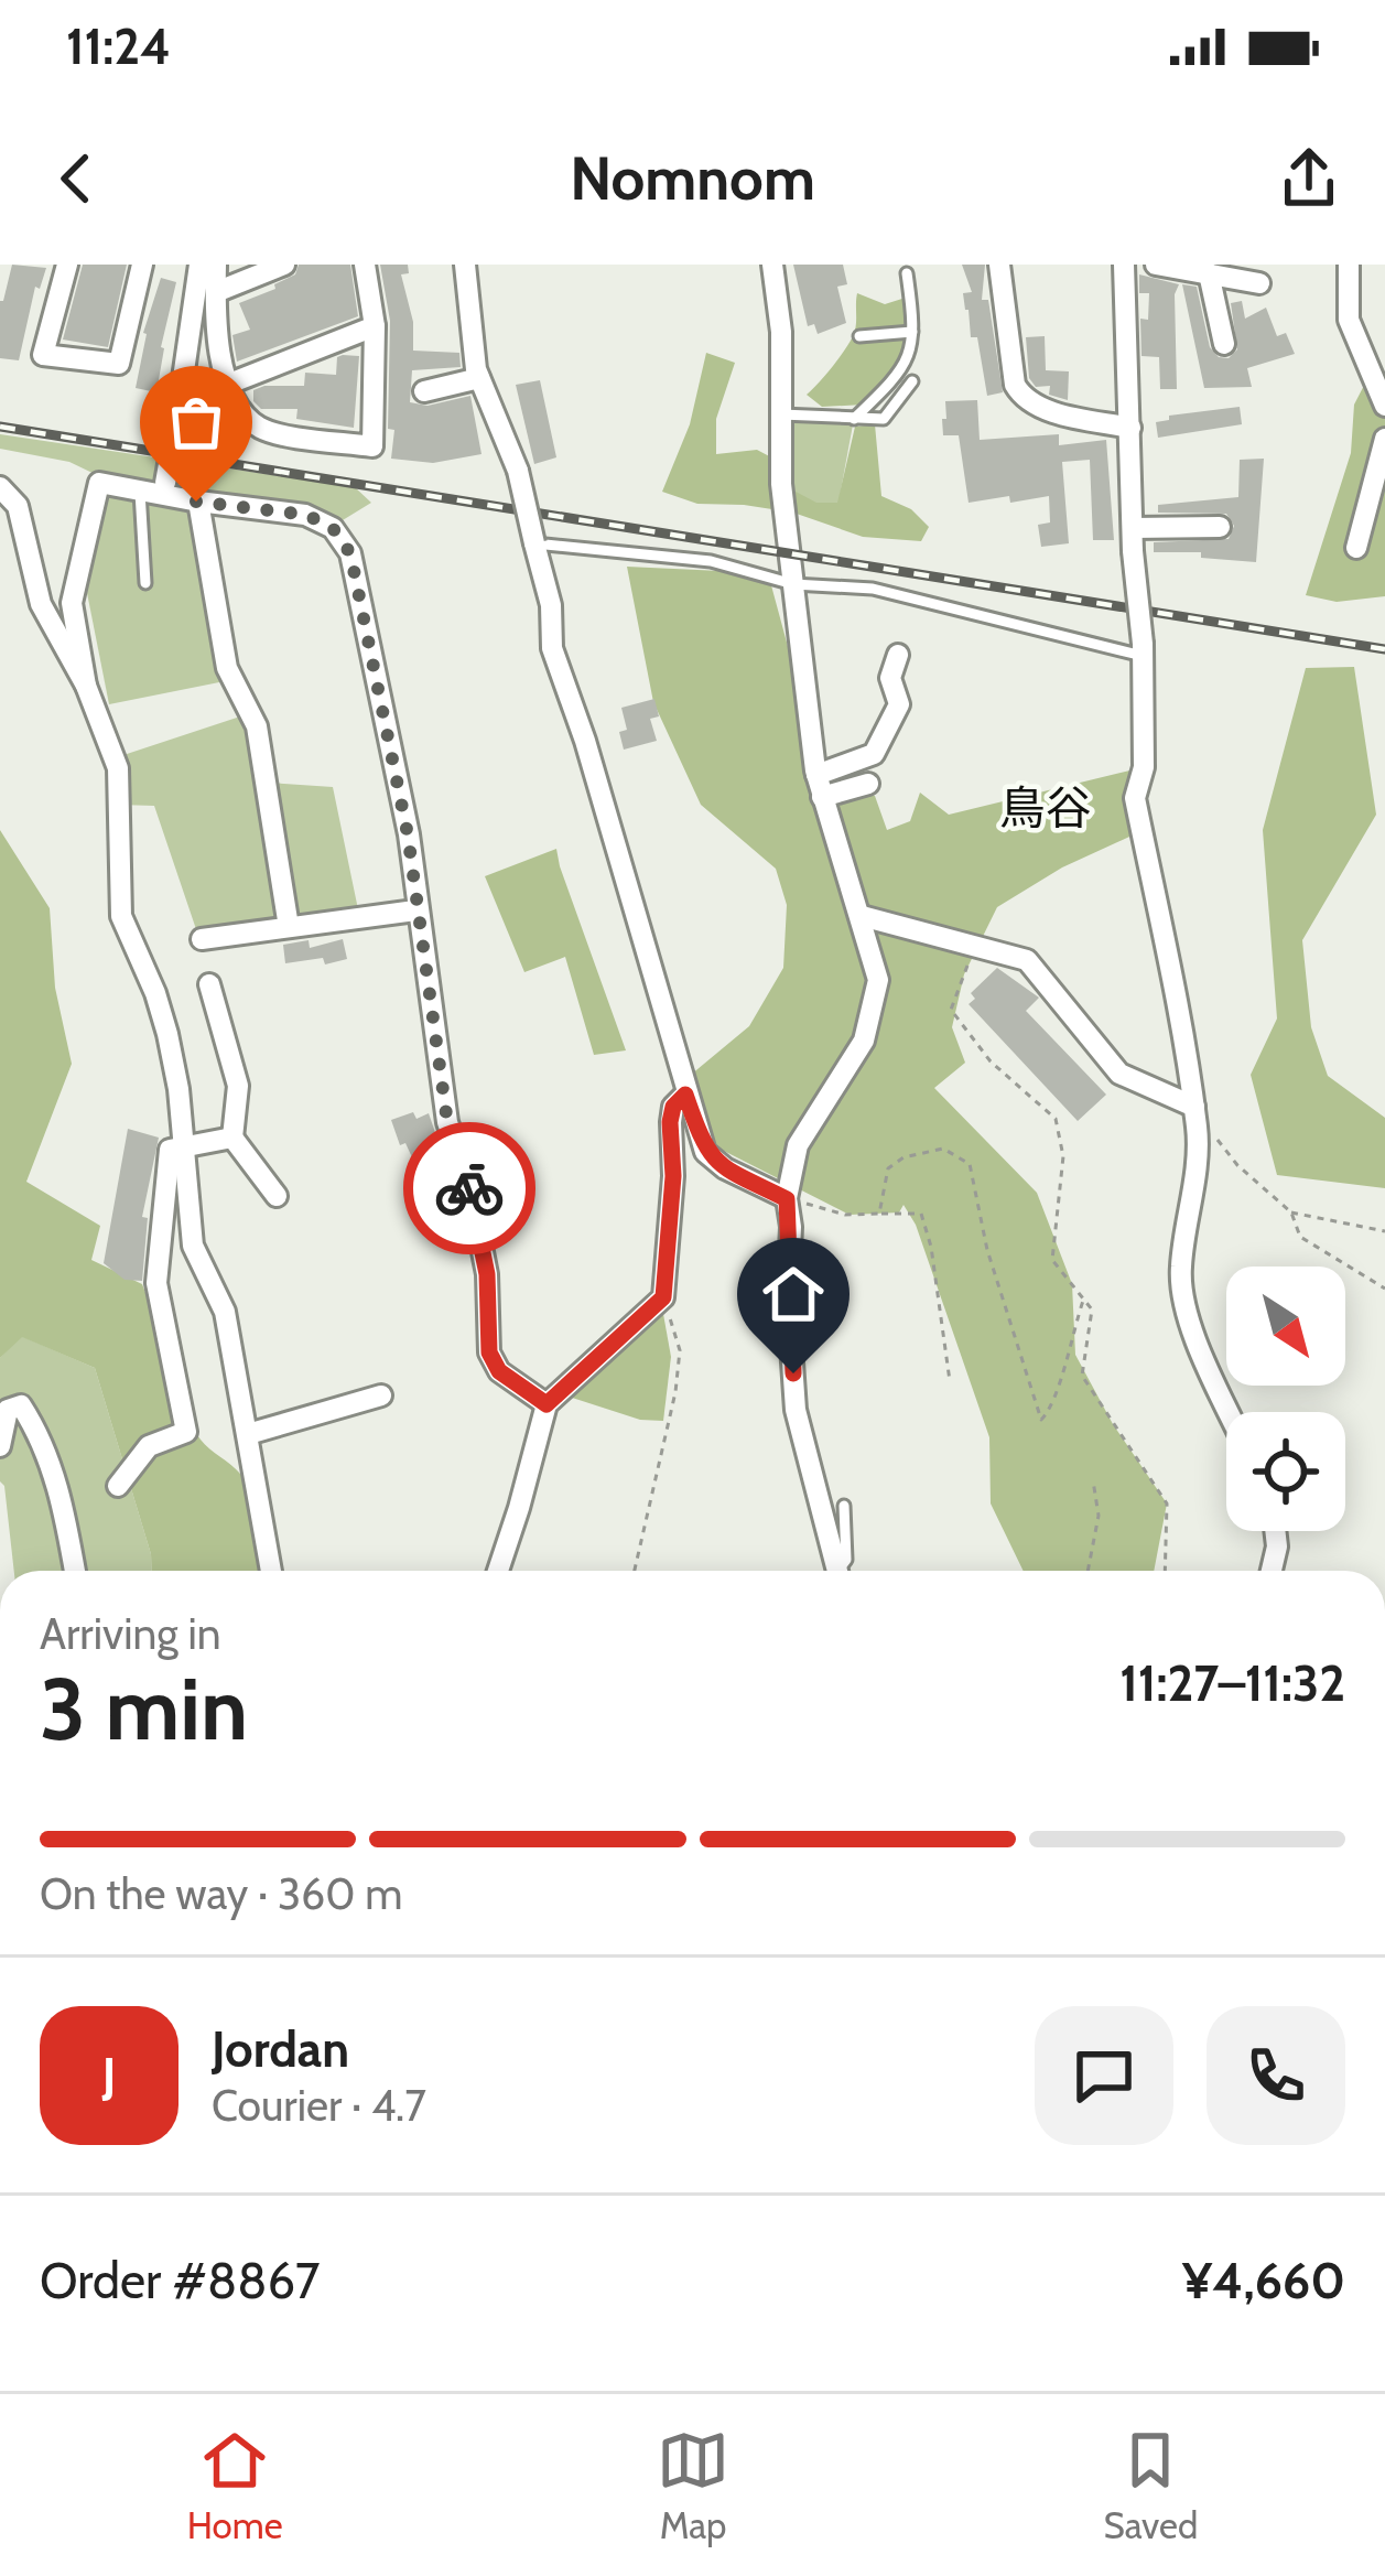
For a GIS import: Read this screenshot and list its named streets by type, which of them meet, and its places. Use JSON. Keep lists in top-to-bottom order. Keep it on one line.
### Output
{"districts":["鳥谷"],"north":"bottom right","page":{"status":"11:24","header":"Nomnom","heading":["3 min","Arriving in","11:27–11:32"],"panel":["Jordan","Courier · 4.7","Order #8867","¥4,660"],"bar":"On the way · 360 m","round":"J","tabs":["Home","Map","Saved"]}}
